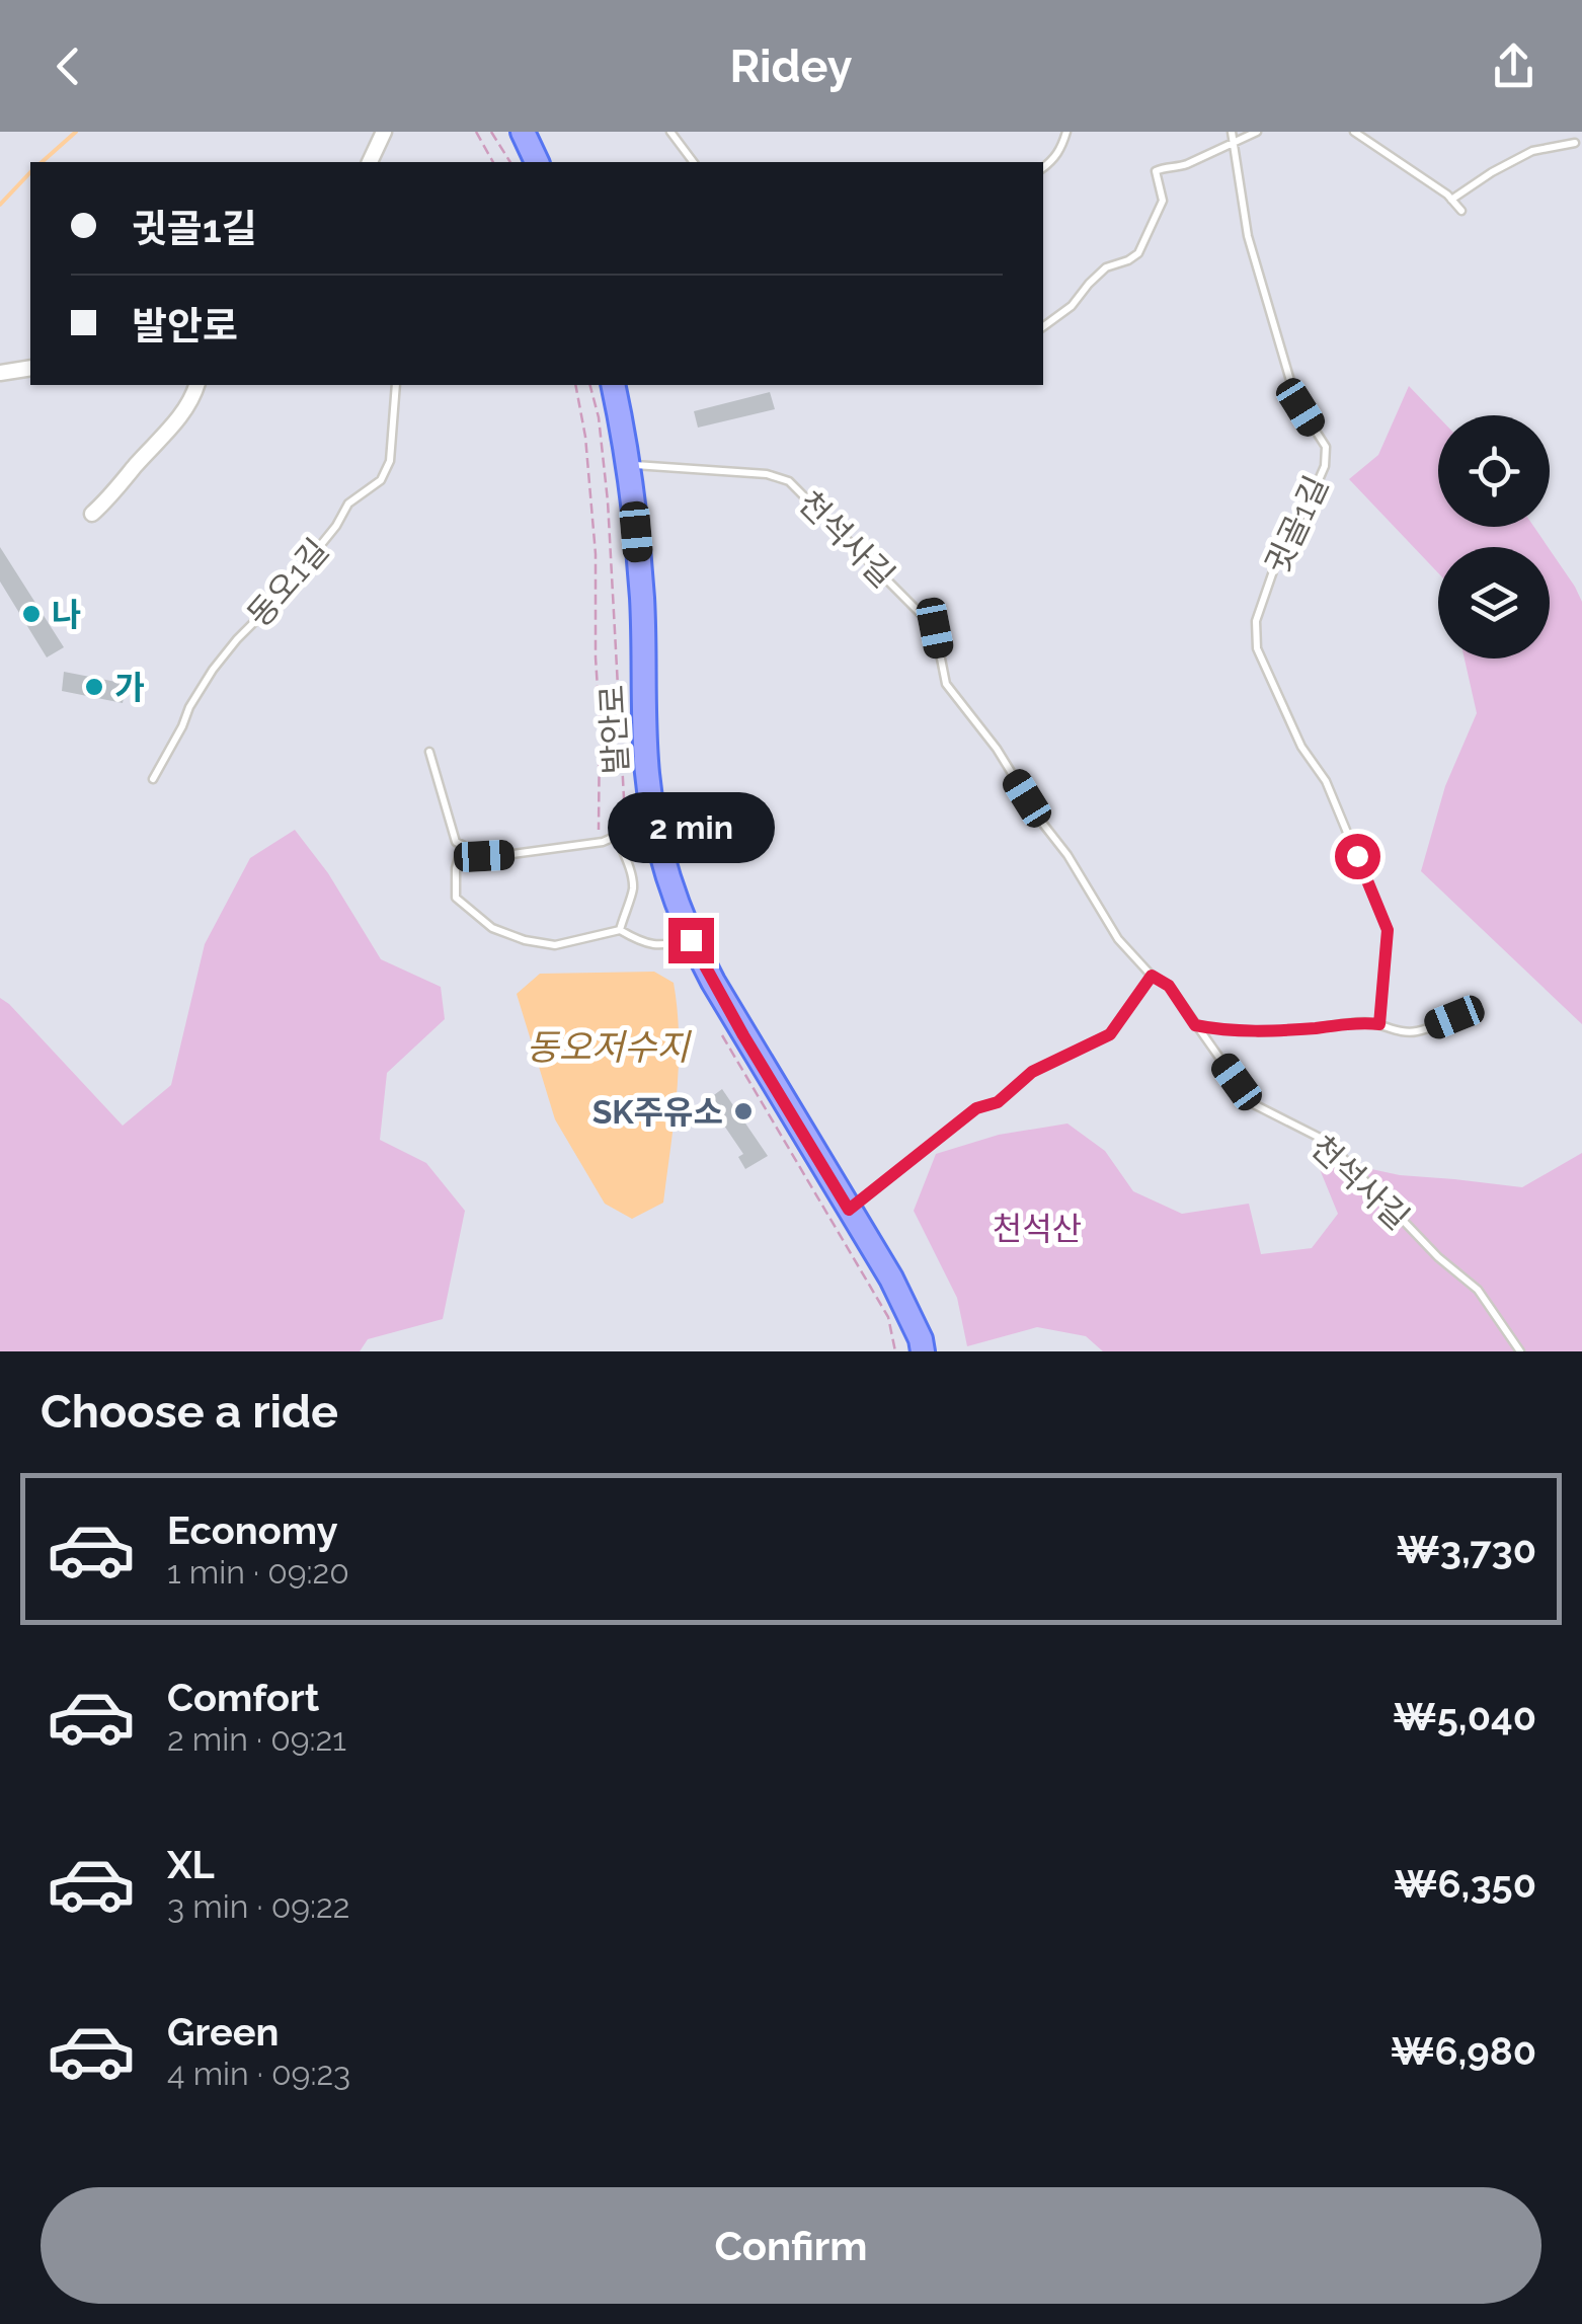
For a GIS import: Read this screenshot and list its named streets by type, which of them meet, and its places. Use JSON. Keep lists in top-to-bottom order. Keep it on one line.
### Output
{"streets":{"main road":["발안로"],"lane":["귓골1길","천석사길","동오1길"]},"crossings":[["천석사길","발안로"]],"water":["동오저수지"],"parks":["천석산"],"places":["나","가","SK주유소"],"page":{"header":"Ridey","banner":["귓골1길","발안로"],"bubble":"2 min","heading":"Choose a ride","list":[{"name":"Economy","note":"1 min · 09:20","value":"₩3,730"},{"name":"Comfort","note":"2 min · 09:21","value":"₩5,040"},{"name":"XL","note":"3 min · 09:22","value":"₩6,350"},{"name":"Green","note":"4 min · 09:23","value":"₩6,980"}],"buttons":"Confirm"}}
